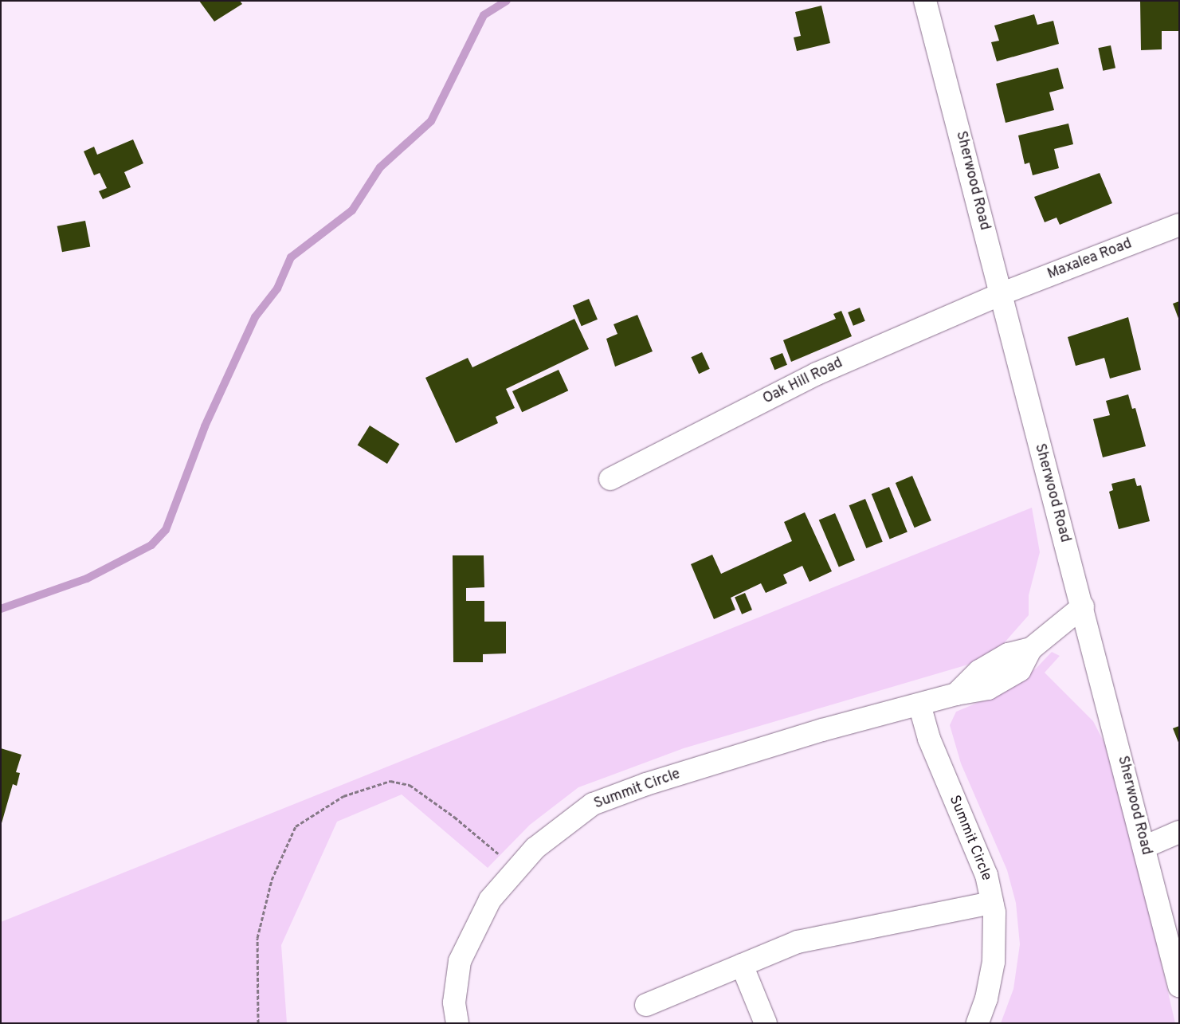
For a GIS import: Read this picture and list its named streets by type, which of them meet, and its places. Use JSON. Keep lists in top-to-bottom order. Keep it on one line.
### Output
{"streets":{"street":["Sherwood Road","Maxalea Road","Oak Hill Road","Summit Circle"]},"crossings":[["Sherwood Road","Maxalea Road"],["Sherwood Road","Oak Hill Road"],["Sherwood Road","Summit Circle"],["Maxalea Road","Oak Hill Road"]]}
